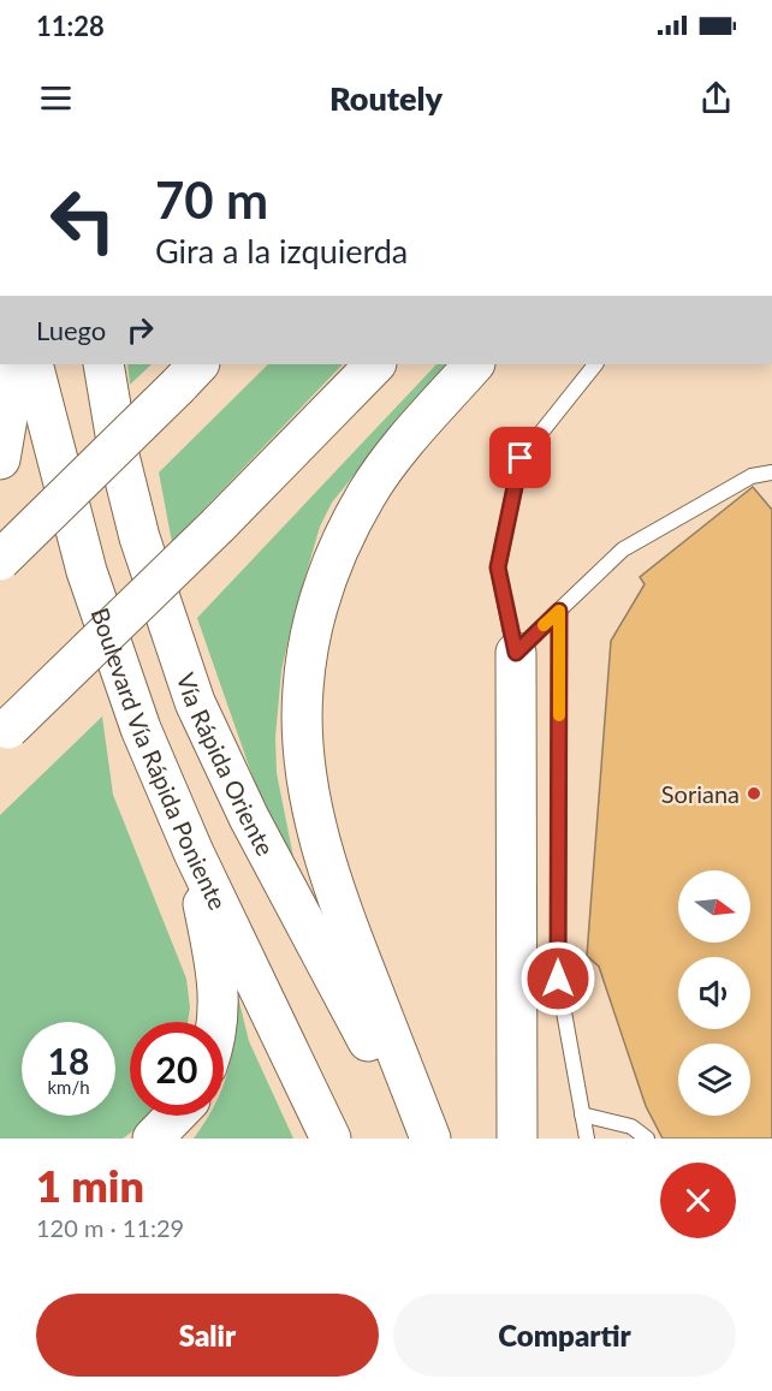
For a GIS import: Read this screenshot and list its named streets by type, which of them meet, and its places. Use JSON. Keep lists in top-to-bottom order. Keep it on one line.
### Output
{"streets":{"highway":["Boulevard Vía Rápida Poniente","Vía Rápida Oriente"]},"places":["Soriana"],"north":"right","page":{"status":"11:28","header":"Routely","turn":["70 m","Gira a la izquierda"],"then":"Luego","speed":"18 km/h","limit":"20","heading":["1 min","120 m · 11:29"],"buttons":["Salir","Compartir"]}}
